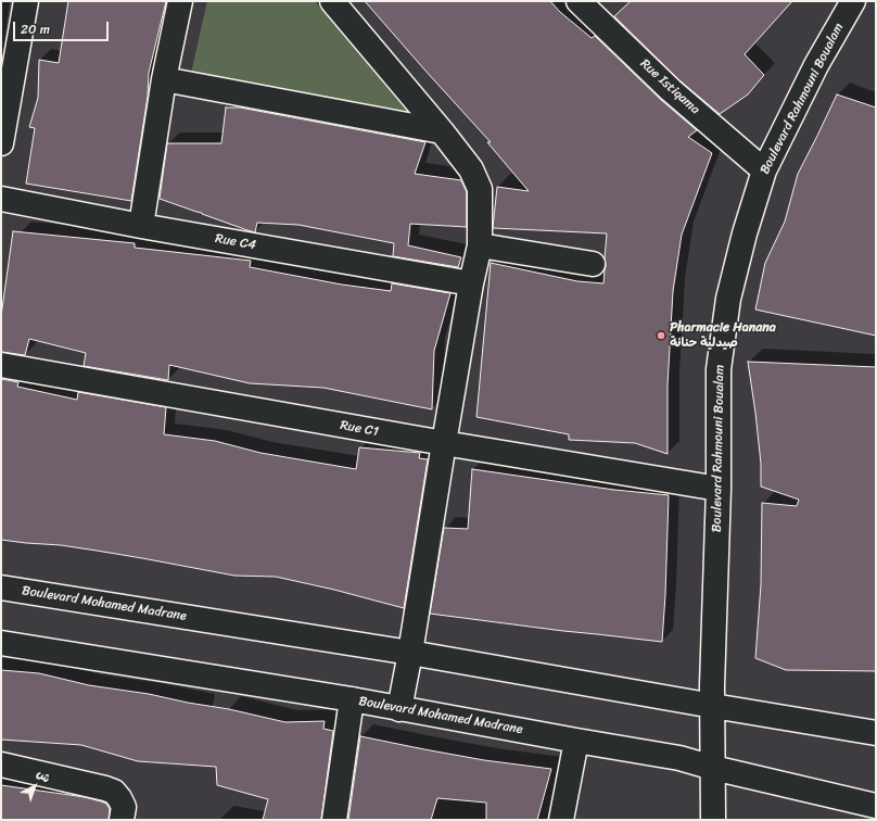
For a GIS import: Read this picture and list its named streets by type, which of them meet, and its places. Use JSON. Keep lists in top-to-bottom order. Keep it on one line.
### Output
{"streets":{"street":["Rue Istiqama","Boulevard Rahmouni Boualam","Rue C4","Rue C1","Boulevard Mohamed Madrane"]},"crossings":[["Rue Istiqama","Boulevard Rahmouni Boualam"],["Boulevard Rahmouni Boualam","Rue C1"],["Boulevard Rahmouni Boualam","Boulevard Mohamed Madrane"]],"places":["Pharmacie Hanana صيدلية حنانة"],"scale_bar":"20 m","north":"top right"}
